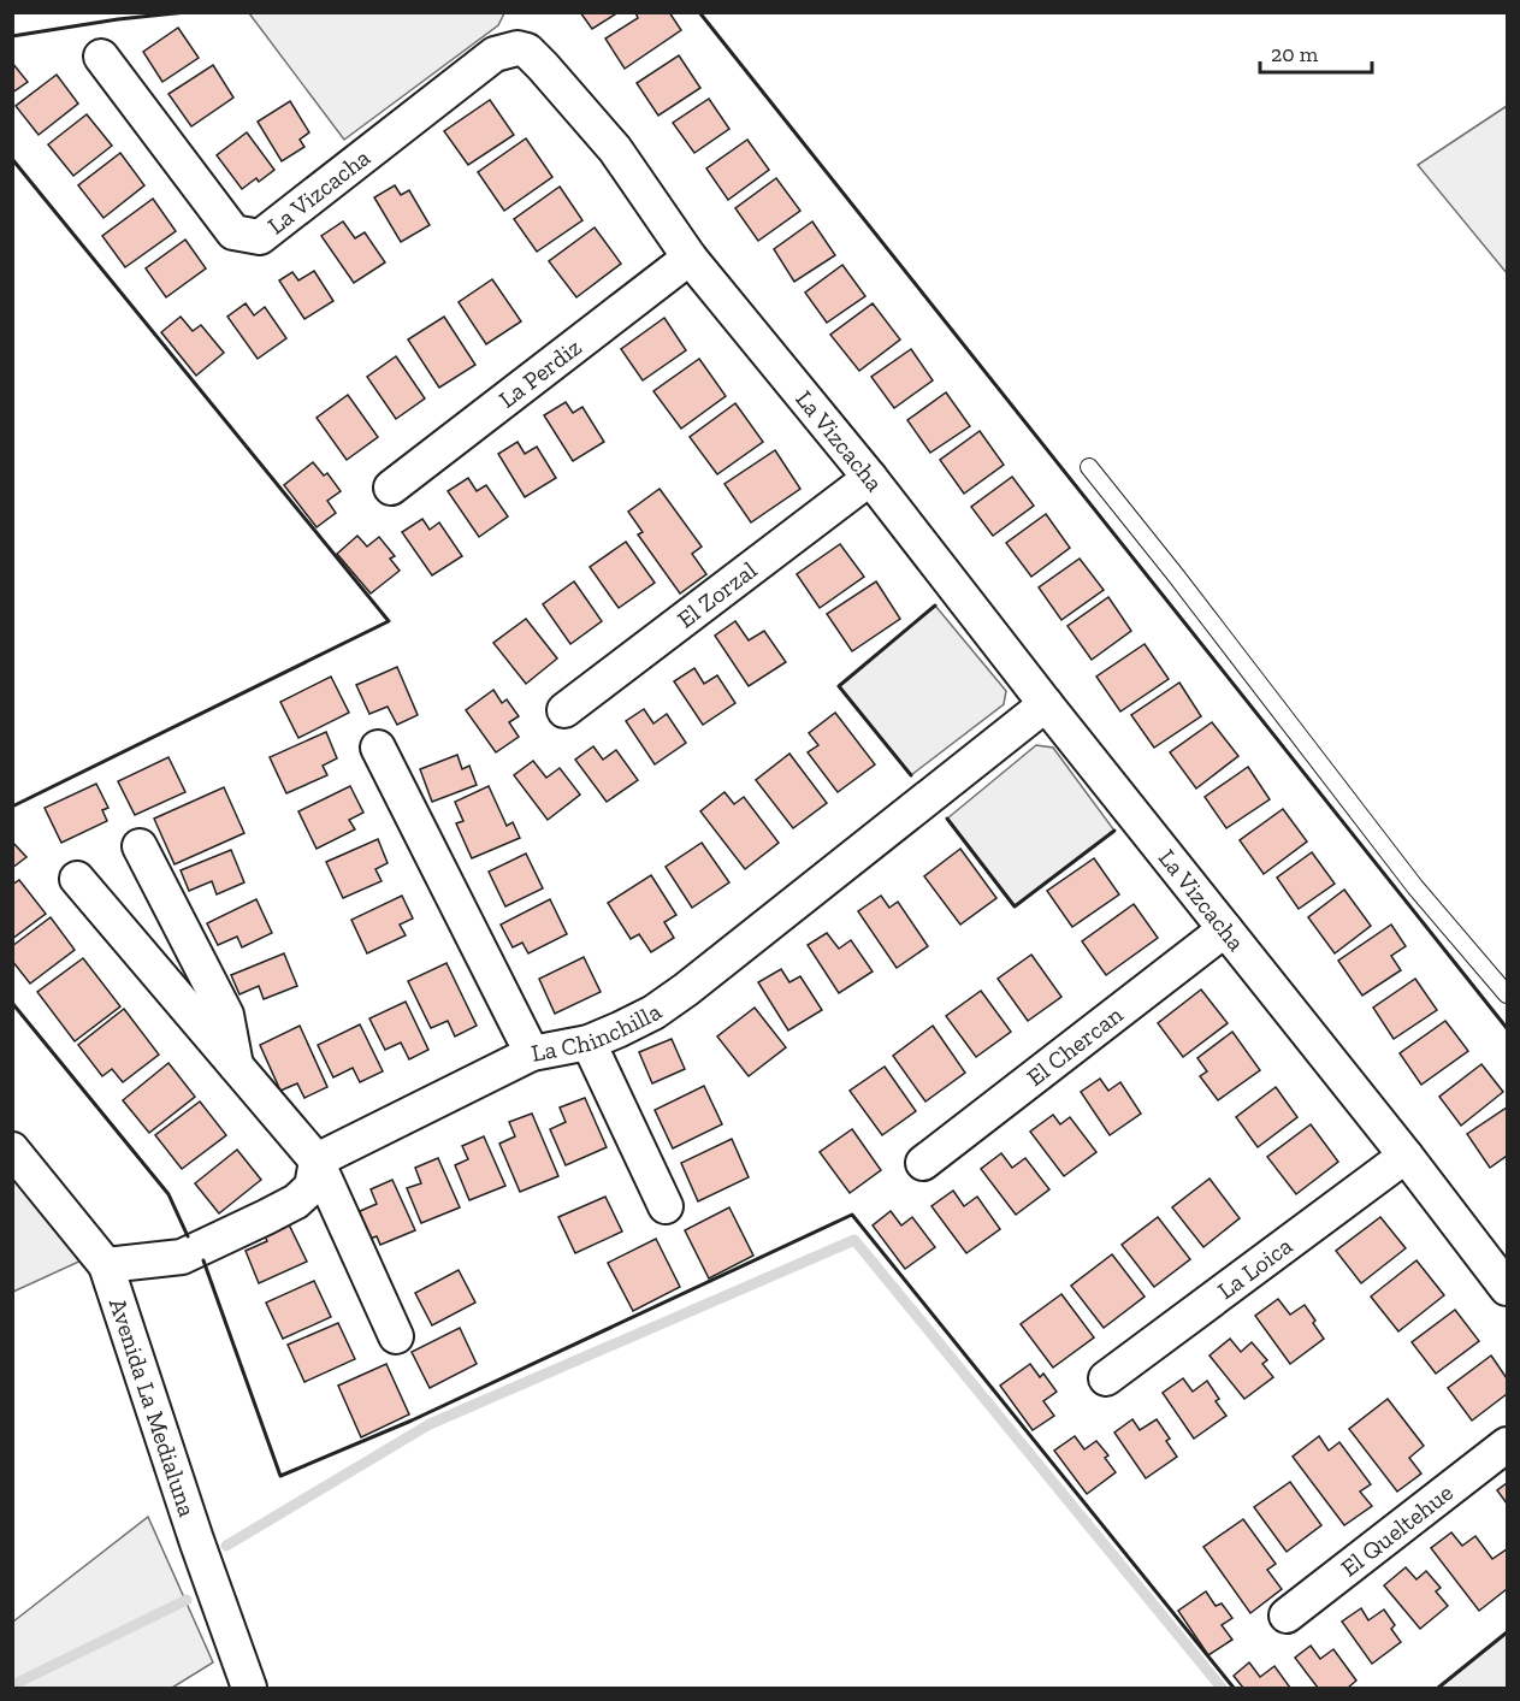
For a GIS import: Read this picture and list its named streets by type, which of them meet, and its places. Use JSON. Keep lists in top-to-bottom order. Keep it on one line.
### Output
{"streets":{"street":["La Vizcacha","La Perdiz","El Zorzal","La Chinchilla","El Chercan","La Loica","Avenida La Medialuna","El Queltehue"]},"crossings":[["La Vizcacha","La Perdiz"],["La Vizcacha","El Zorzal"],["La Vizcacha","La Chinchilla"],["La Vizcacha","El Chercan"],["La Vizcacha","La Loica"]],"scale_bar":"20 m"}
